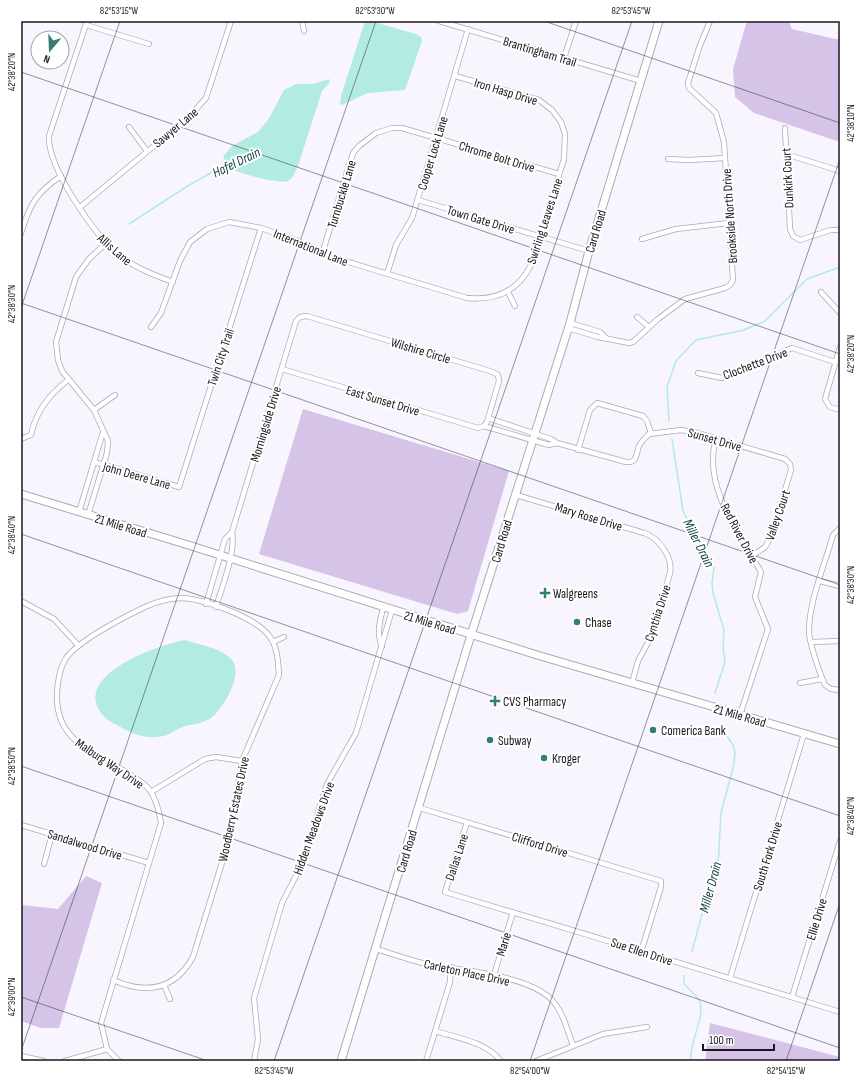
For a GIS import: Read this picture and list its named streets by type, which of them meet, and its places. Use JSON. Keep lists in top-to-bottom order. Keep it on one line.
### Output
{"streets":{"street":["Brantingham Trail","Iron Hasp Drive","Sawyer Lane","Cooper Lock Lane","Chrome Bolt Drive","Dunkirk Court","Turnbuckle Lane","Brookside North Drive","Town Gate Drive","Swirling Leaves Lane","Card Road","International Lane","Allis Lane","Wilshire Circle","Twin City Trail","Clochette Drive","East Sunset Drive","Morningside Drive","Sunset Drive","John Deere Lane","Valley Court","Mary Rose Drive","21 Mile Road","Red River Drive","Cynthia Drive","Malburg Way Drive","Woodberry Estates Drive","Hidden Meadows Drive","Sandalwood Drive","Clifford Drive","South Fork Drive","Dallas Lane","Ellie Drive","Marie","Sue Ellen Drive","Carleton Place Drive"]},"crossings":[["Brantingham Trail","Cooper Lock Lane"],["Brantingham Trail","Card Road"],["Iron Hasp Drive","Cooper Lock Lane"],["Iron Hasp Drive","Swirling Leaves Lane"],["Sawyer Lane","Allis Lane"],["Cooper Lock Lane","Chrome Bolt Drive"],["Cooper Lock Lane","Turnbuckle Lane"],["Cooper Lock Lane","Town Gate Drive"],["Cooper Lock Lane","International Lane"],["Chrome Bolt Drive","Turnbuckle Lane"],["Chrome Bolt Drive","Swirling Leaves Lane"],["Turnbuckle Lane","International Lane"],["Brookside North Drive","Card Road"],["Town Gate Drive","Swirling Leaves Lane"],["Town Gate Drive","Card Road"],["Swirling Leaves Lane","International Lane"],["Card Road","East Sunset Drive"],["Card Road","Mary Rose Drive"],["Card Road","21 Mile Road"],["Card Road","Clifford Drive"],["Card Road","Carleton Place Drive"],["International Lane","Allis Lane"],["International Lane","Twin City Trail"],["Wilshire Circle","Morningside Drive"],["Twin City Trail","John Deere Lane"],["East Sunset Drive","Morningside Drive"],["Morningside Drive","21 Mile Road"],["Morningside Drive","Malburg Way Drive"],["Morningside Drive","Woodberry Estates Drive"],["Sunset Drive","Valley Court"],["Sunset Drive","Red River Drive"],["Valley Court","Red River Drive"],["Mary Rose Drive","Cynthia Drive"],["21 Mile Road","Red River Drive"],["21 Mile Road","Cynthia Drive"],["21 Mile Road","Hidden Meadows Drive"],["21 Mile Road","South Fork Drive"],["Malburg Way Drive","Woodberry Estates Drive"],["Malburg Way Drive","Sandalwood Drive"],["Clifford Drive","Dallas Lane"],["Clifford Drive","Sue Ellen Drive"],["South Fork Drive","Sue Ellen Drive"],["Dallas Lane","Sue Ellen Drive"],["Ellie Drive","Sue Ellen Drive"],["Marie","Sue Ellen Drive"],["Marie","Carleton Place Drive"]],"water":["Hafel Drain","Miller Drain"],"places":{"health":["Walgreens","CVS Pharmacy"],"other":["Chase","Comerica Bank","Subway","Kroger"]},"scale_bar":"100 m","north":"bottom","coordinates":["82°53'15\"W","82°53'30\"W","82°53'45\"W","42°38'20\"N","42°38'10\"N","42°38'30\"N","42°38'40\"N","42°38'50\"N","42°39'00\"N","82°54'00\"W","82°54'15\"W"]}
